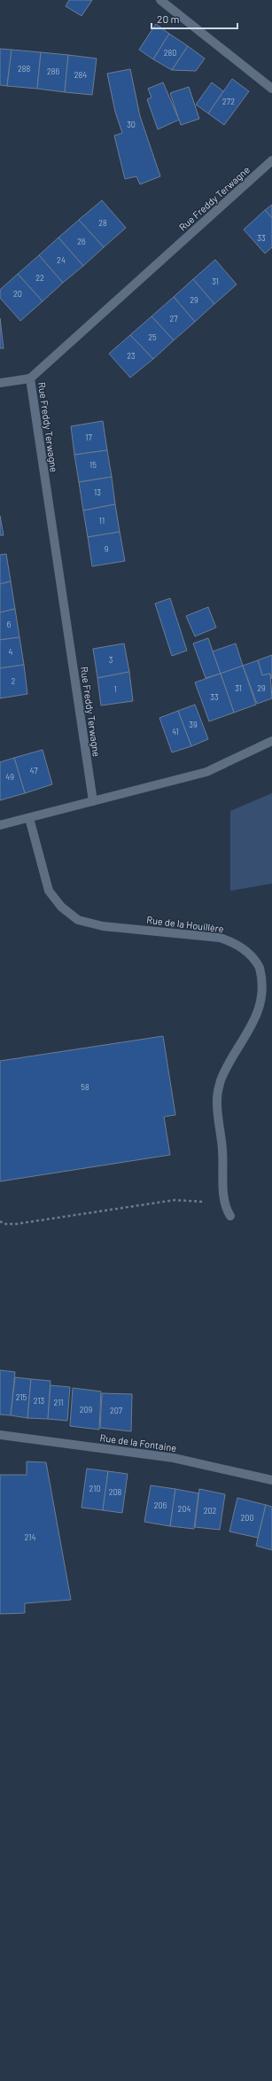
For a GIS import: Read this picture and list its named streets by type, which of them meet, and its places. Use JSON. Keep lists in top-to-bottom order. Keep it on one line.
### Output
{"streets":{"street":["Rue Freddy Terwagne","Rue de la Houillère","Rue de la Fontaine"]},"house_numbers":["280","288","286","284","272","30","28","33","26","24","22","31","20","29","27","25","23","17","15","13","11","9","6","4","3","2","31","29","1","33","39","41","47","49","58","215","213","211","209","207","210","208","206","204","202","200","214"],"scale_bar":"20 m"}
